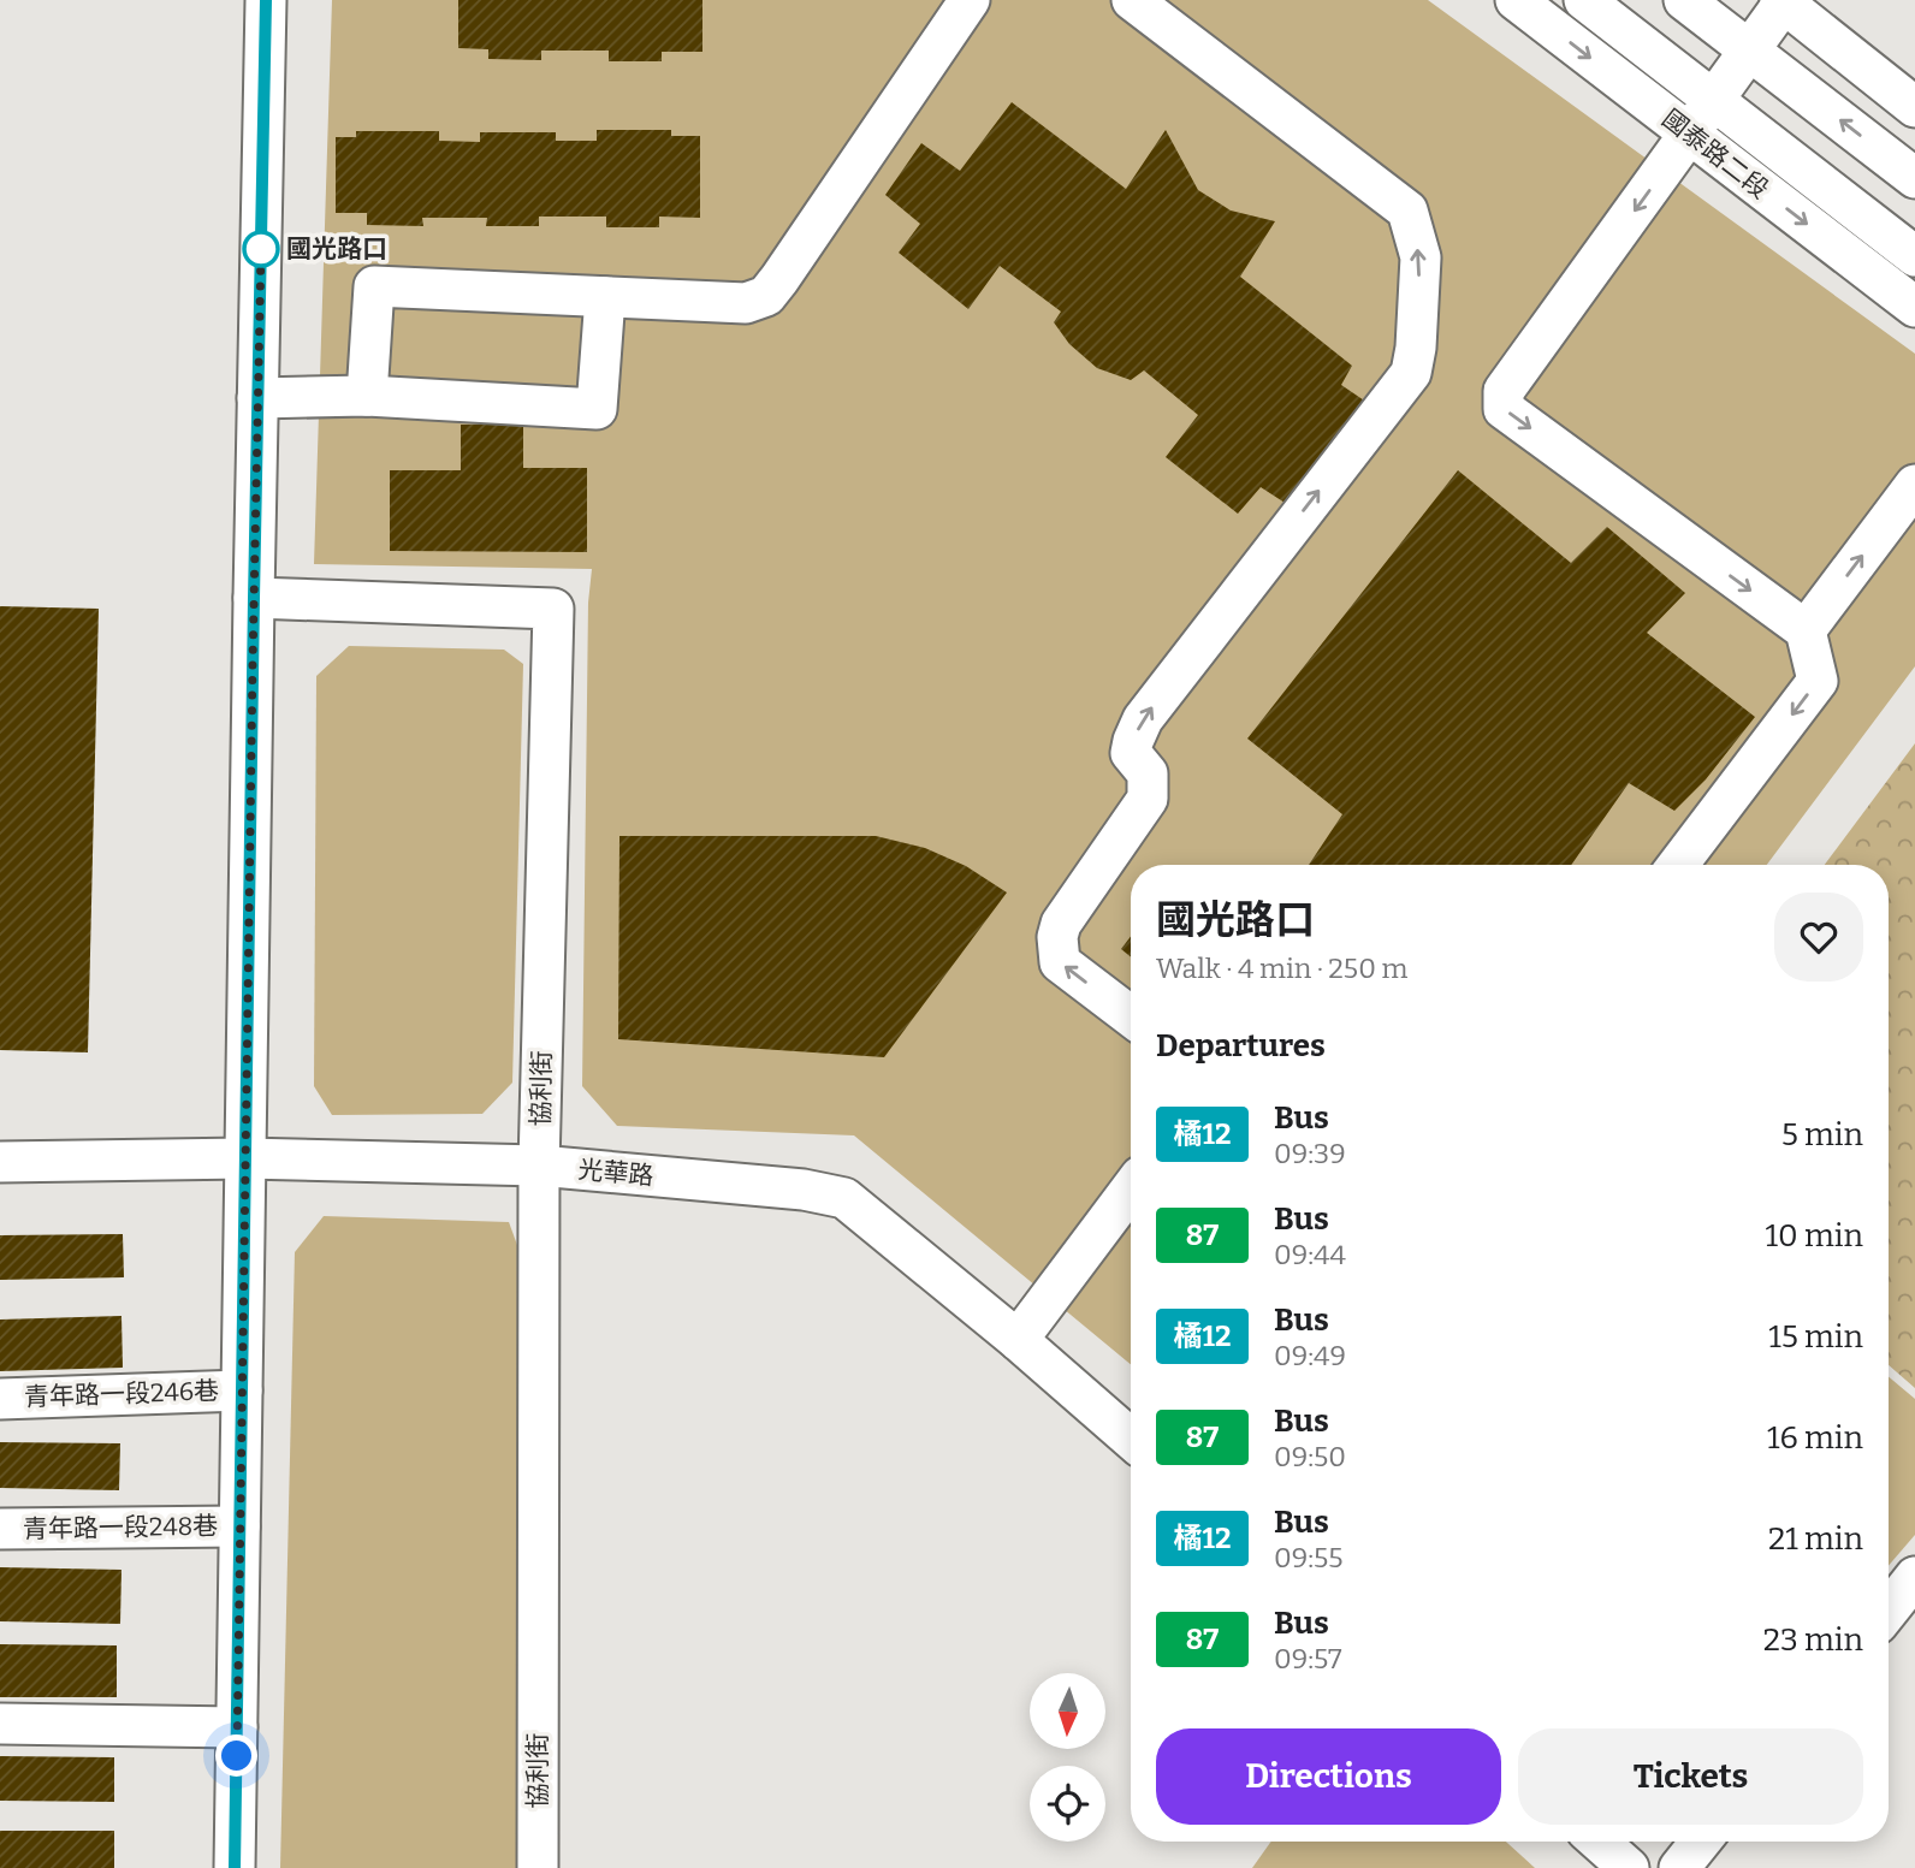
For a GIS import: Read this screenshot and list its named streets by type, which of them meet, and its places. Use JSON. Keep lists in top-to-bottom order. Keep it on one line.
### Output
{"streets":{"street":["國泰路二段","協利街","光華路","青年路一段246巷","青年路一段248巷"]},"crossings":[["協利街","光華路"]],"places":["國光路口"],"lines":["bus line 橘12"],"north":"bottom","page":{"heading":[["國光路口","Walk · 4 min · 250 m"],"Departures"],"list":[{"mark":"橘12","name":"Bus","note":"09:39","value":"5 min"},{"mark":"87","name":"Bus","note":"09:44","value":"10 min"},{"mark":"橘12","name":"Bus","note":"09:49","value":"15 min"},{"mark":"87","name":"Bus","note":"09:50","value":"16 min"},{"mark":"橘12","name":"Bus","note":"09:55","value":"21 min"},{"mark":"87","name":"Bus","note":"09:57","value":"23 min"}],"buttons":["Directions","Tickets"]}}
